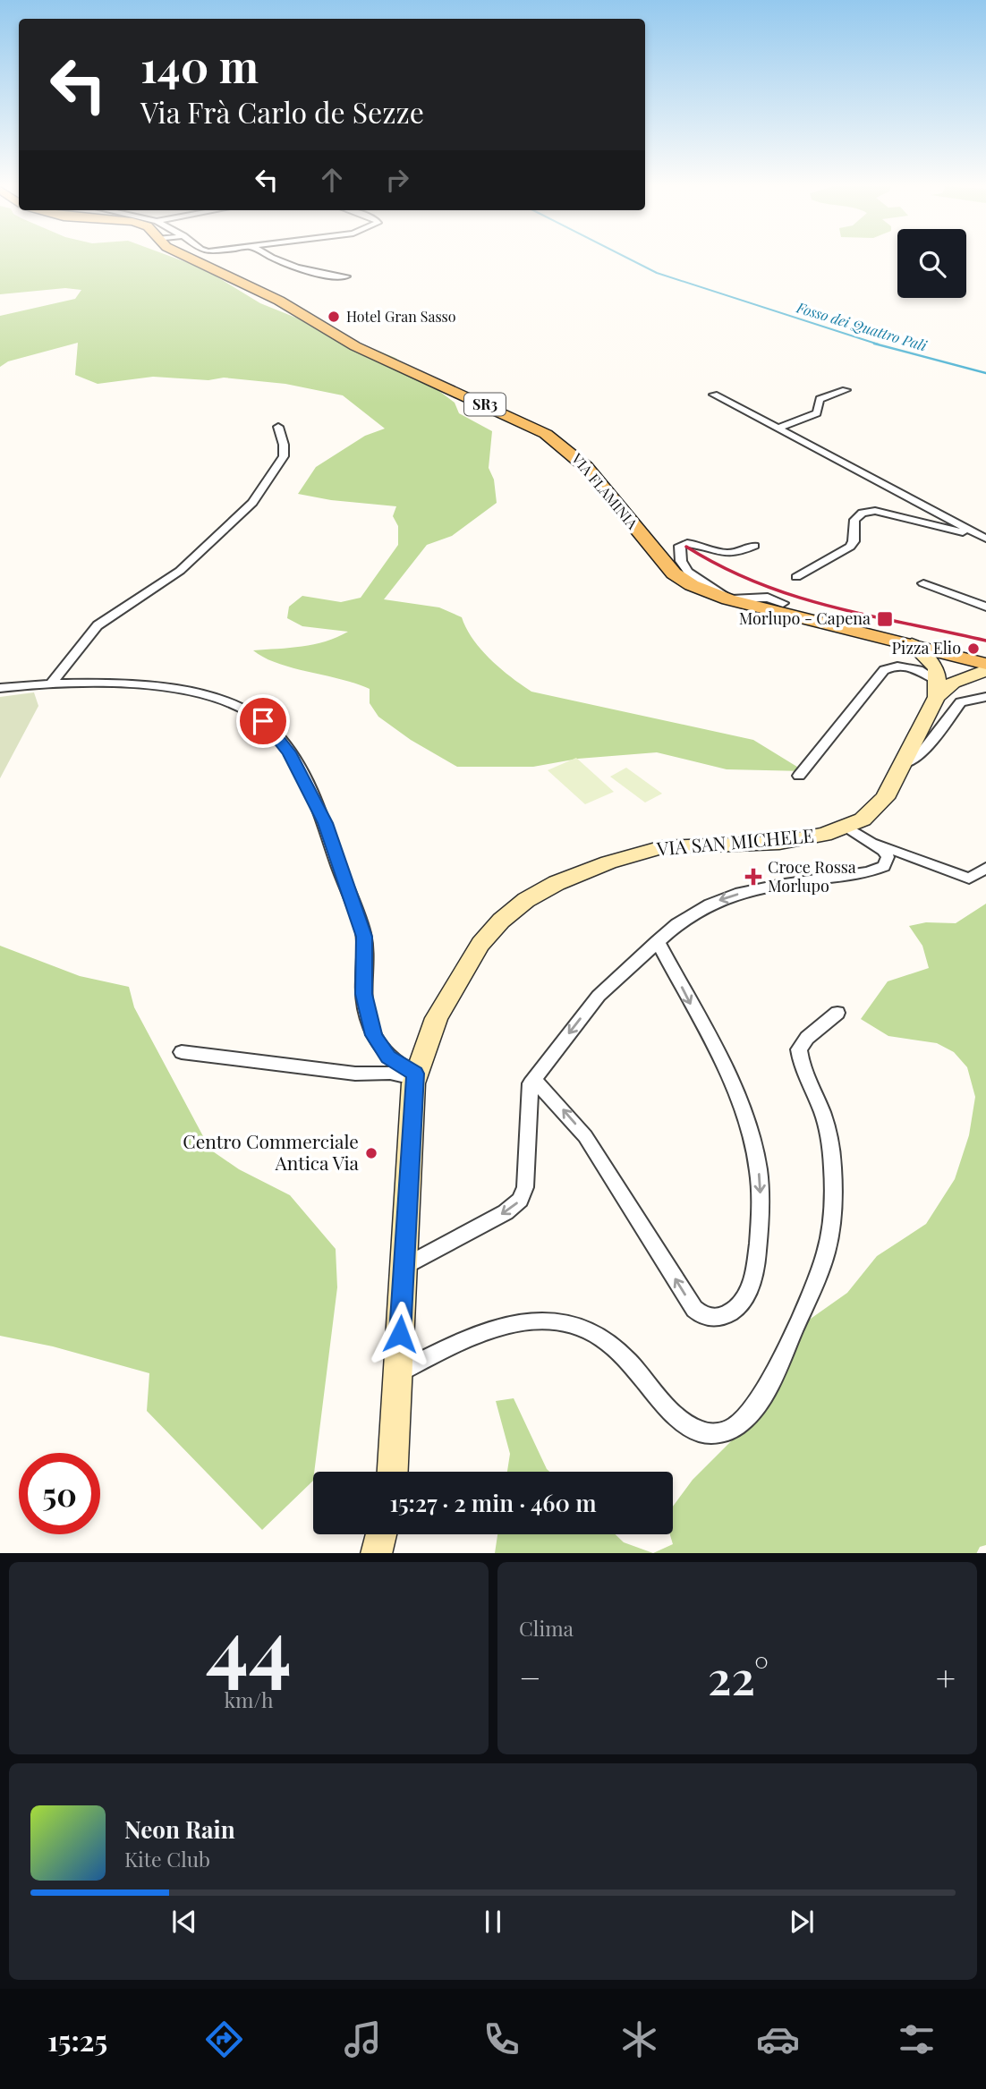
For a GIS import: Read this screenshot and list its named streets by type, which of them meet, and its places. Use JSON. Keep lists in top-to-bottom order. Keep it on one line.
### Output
{"streets":{"main road":["SR3","VIA FLAMINIA","VIA SAN MICHELE"]},"crossings":[["VIA FLAMINIA","VIA SAN MICHELE"]],"water":["Fosso dei Quattro Pali"],"places":{"other":["Hotel Gran Sasso","Pizza Elio","Centro Commerciale Antica Via"],"transit":["Morlupo - Capena"],"health":["Croce Rossa Morlupo"]},"page":{"turn":["140 m","Via Frà Carlo de Sezze"],"limit":"50","trip":"15:27 · 2 min · 460 m","tile":[["44","km/h"],"Clima"],"heat":["−","22°","+"],"song":["Neon Rain","Kite Club"],"tabs":"15:25"}}
